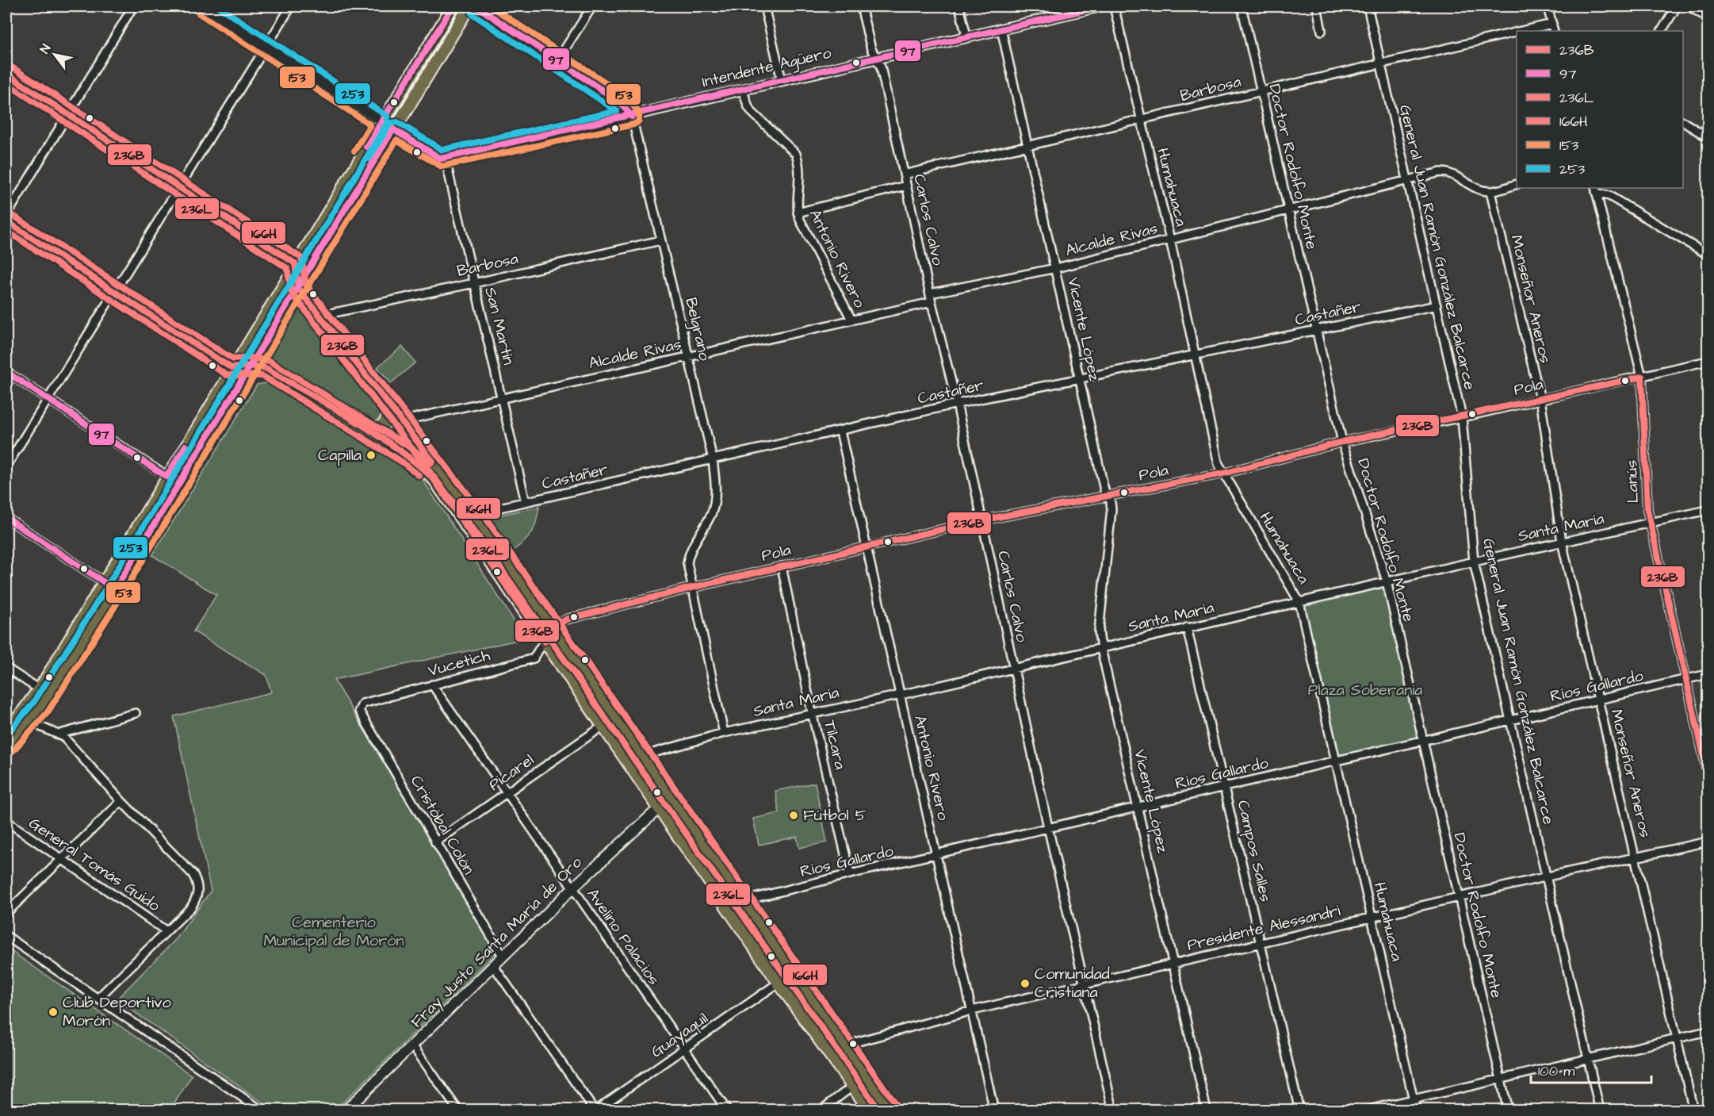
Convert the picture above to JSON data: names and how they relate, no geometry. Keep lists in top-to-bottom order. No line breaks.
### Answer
{"streets":{"street":["Intendente Agüero","Barbosa","Doctor Rodolfo Monte","Humahuaca","Carlos Calvo","Alcalde Rivas","General Juan Ramón González Balcarce","Antonio Rivero","Monseñor Aneros","Castañer","San Martín","Belgrano","Vicente López","Pola","Lanús","Santa María","Vucetich","Ríos Gallardo","Tilcara","Picarel","Cristóbal Colón","Campos Salles","General Tomás Guido","Presidente Alessandri","Avelino Palacios","Fray Justo Santa María de Oro","Guayaquil"]},"crossings":[["Intendente Agüero","Carlos Calvo"],["Intendente Agüero","Antonio Rivero"],["Intendente Agüero","San Martín"],["Intendente Agüero","Belgrano"],["Intendente Agüero","Vicente López"],["Barbosa","Doctor Rodolfo Monte"],["Barbosa","Humahuaca"],["Barbosa","Carlos Calvo"],["Barbosa","General Juan Ramón González Balcarce"],["Barbosa","San Martín"],["Barbosa","Belgrano"],["Barbosa","Vicente López"],["Doctor Rodolfo Monte","Alcalde Rivas"],["Doctor Rodolfo Monte","Castañer"],["Doctor Rodolfo Monte","Pola"],["Doctor Rodolfo Monte","Santa María"],["Doctor Rodolfo Monte","Ríos Gallardo"],["Doctor Rodolfo Monte","Presidente Alessandri"],["Humahuaca","Alcalde Rivas"],["Humahuaca","Castañer"],["Humahuaca","Pola"],["Humahuaca","Santa María"],["Humahuaca","Ríos Gallardo"],["Humahuaca","Presidente Alessandri"],["Carlos Calvo","Alcalde Rivas"],["Carlos Calvo","Castañer"],["Carlos Calvo","Pola"],["Carlos Calvo","Santa María"],["Carlos Calvo","Ríos Gallardo"],["Carlos Calvo","Presidente Alessandri"],["Alcalde Rivas","General Juan Ramón González Balcarce"],["Alcalde Rivas","Antonio Rivero"],["Alcalde Rivas","Monseñor Aneros"],["Alcalde Rivas","San Martín"],["Alcalde Rivas","Belgrano"],["Alcalde Rivas","Vicente López"],["General Juan Ramón González Balcarce","Castañer"],["General Juan Ramón González Balcarce","Pola"],["General Juan Ramón González Balcarce","Santa María"],["General Juan Ramón González Balcarce","Ríos Gallardo"],["General Juan Ramón González Balcarce","Presidente Alessandri"],["Antonio Rivero","Castañer"],["Antonio Rivero","Pola"],["Antonio Rivero","Santa María"],["Antonio Rivero","Ríos Gallardo"],["Antonio Rivero","Presidente Alessandri"],["Monseñor Aneros","Pola"],["Monseñor Aneros","Santa María"],["Monseñor Aneros","Ríos Gallardo"],["Monseñor Aneros","Presidente Alessandri"],["Castañer","San Martín"],["Castañer","Belgrano"],["Castañer","Vicente López"],["Belgrano","Pola"],["Belgrano","Santa María"],["Vicente López","Pola"],["Vicente López","Santa María"],["Vicente López","Ríos Gallardo"],["Vicente López","Presidente Alessandri"],["Pola","Lanús"],["Pola","Vucetich"],["Pola","Tilcara"],["Lanús","Santa María"],["Lanús","Ríos Gallardo"],["Santa María","Tilcara"],["Santa María","Campos Salles"],["Vucetich","Cristóbal Colón"],["Vucetich","Avelino Palacios"],["Ríos Gallardo","Tilcara"],["Ríos Gallardo","Campos Salles"],["Picarel","Cristóbal Colón"],["Picarel","Avelino Palacios"],["Cristóbal Colón","Fray Justo Santa María de Oro"],["Campos Salles","Presidente Alessandri"],["Avelino Palacios","Fray Justo Santa María de Oro"],["Avelino Palacios","Guayaquil"]],"parks":["Plaza Soberanía","Cementerio Municipal de Morón"],"places":["Capilla","Fútbol 5","Comunidad Cristiana","Club Deportivo Morón"],"lines":["transit line 97","transit line 153","transit line 253","transit line 166H","transit line 236B","transit line 236L"],"legend":["236B","97","236L","166H","153","253"],"scale_bar":"100 m","north":"top left"}
